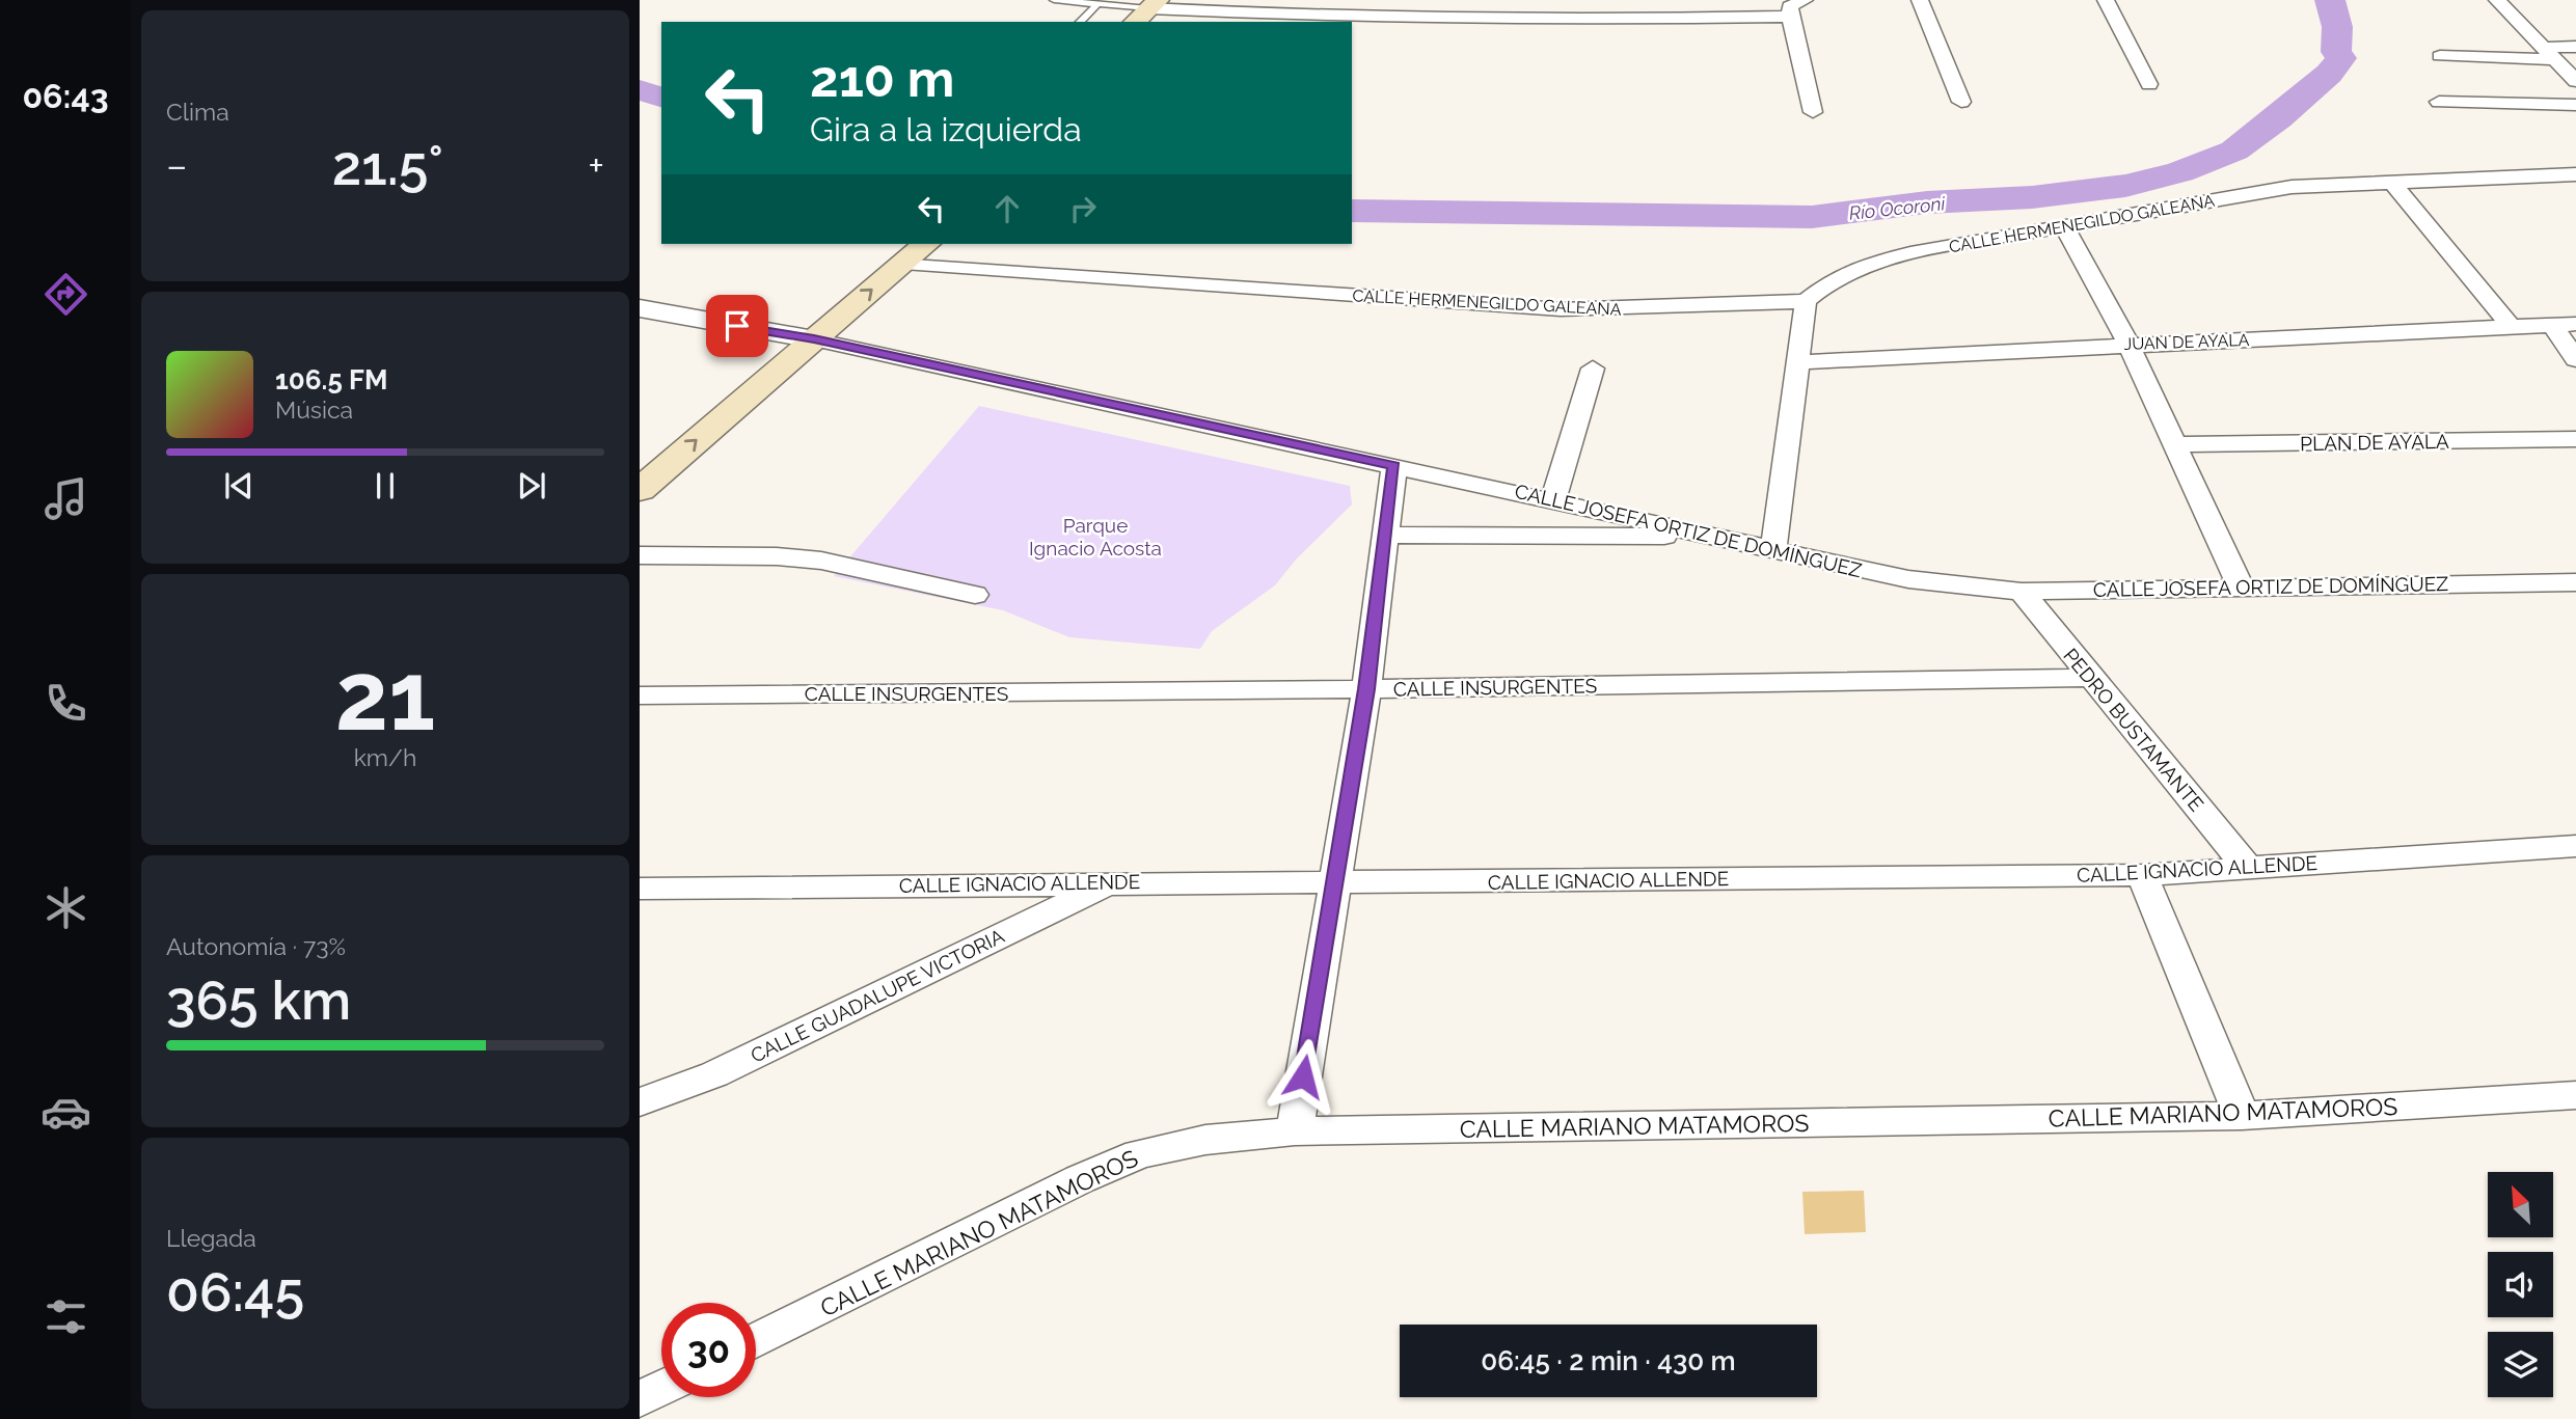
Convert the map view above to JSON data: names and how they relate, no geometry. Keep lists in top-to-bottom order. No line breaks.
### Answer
{"streets":{"street":["CALLE HERMENEGILDO GALEANA","JUAN DE AYALA","PLAN DE AYALA","CALLE JOSEFA ORTIZ DE DOMÍNGUEZ","CALLE INSURGENTES","PEDRO BUSTAMANTE","CALLE IGNACIO ALLENDE","CALLE GUADALUPE VICTORIA","CALLE MARIANO MATAMOROS"]},"crossings":[["CALLE JOSEFA ORTIZ DE DOMÍNGUEZ","PEDRO BUSTAMANTE"],["CALLE INSURGENTES","PEDRO BUSTAMANTE"],["PEDRO BUSTAMANTE","CALLE IGNACIO ALLENDE"],["CALLE IGNACIO ALLENDE","CALLE GUADALUPE VICTORIA"]],"water":["Río Ocoroni"],"parks":["Parque Ignacio Acosta"],"north":"top left","page":{"tabs":"06:43","tile":["Clima",["21","km/h"],["Autonomía · 73%","365 km"],["Llegada","06:45"]],"turn":["210 m","Gira a la izquierda"],"heat":["−","21.5°","+"],"song":["106.5 FM","Música"],"limit":"30","trip":"06:45 · 2 min · 430 m"}}
